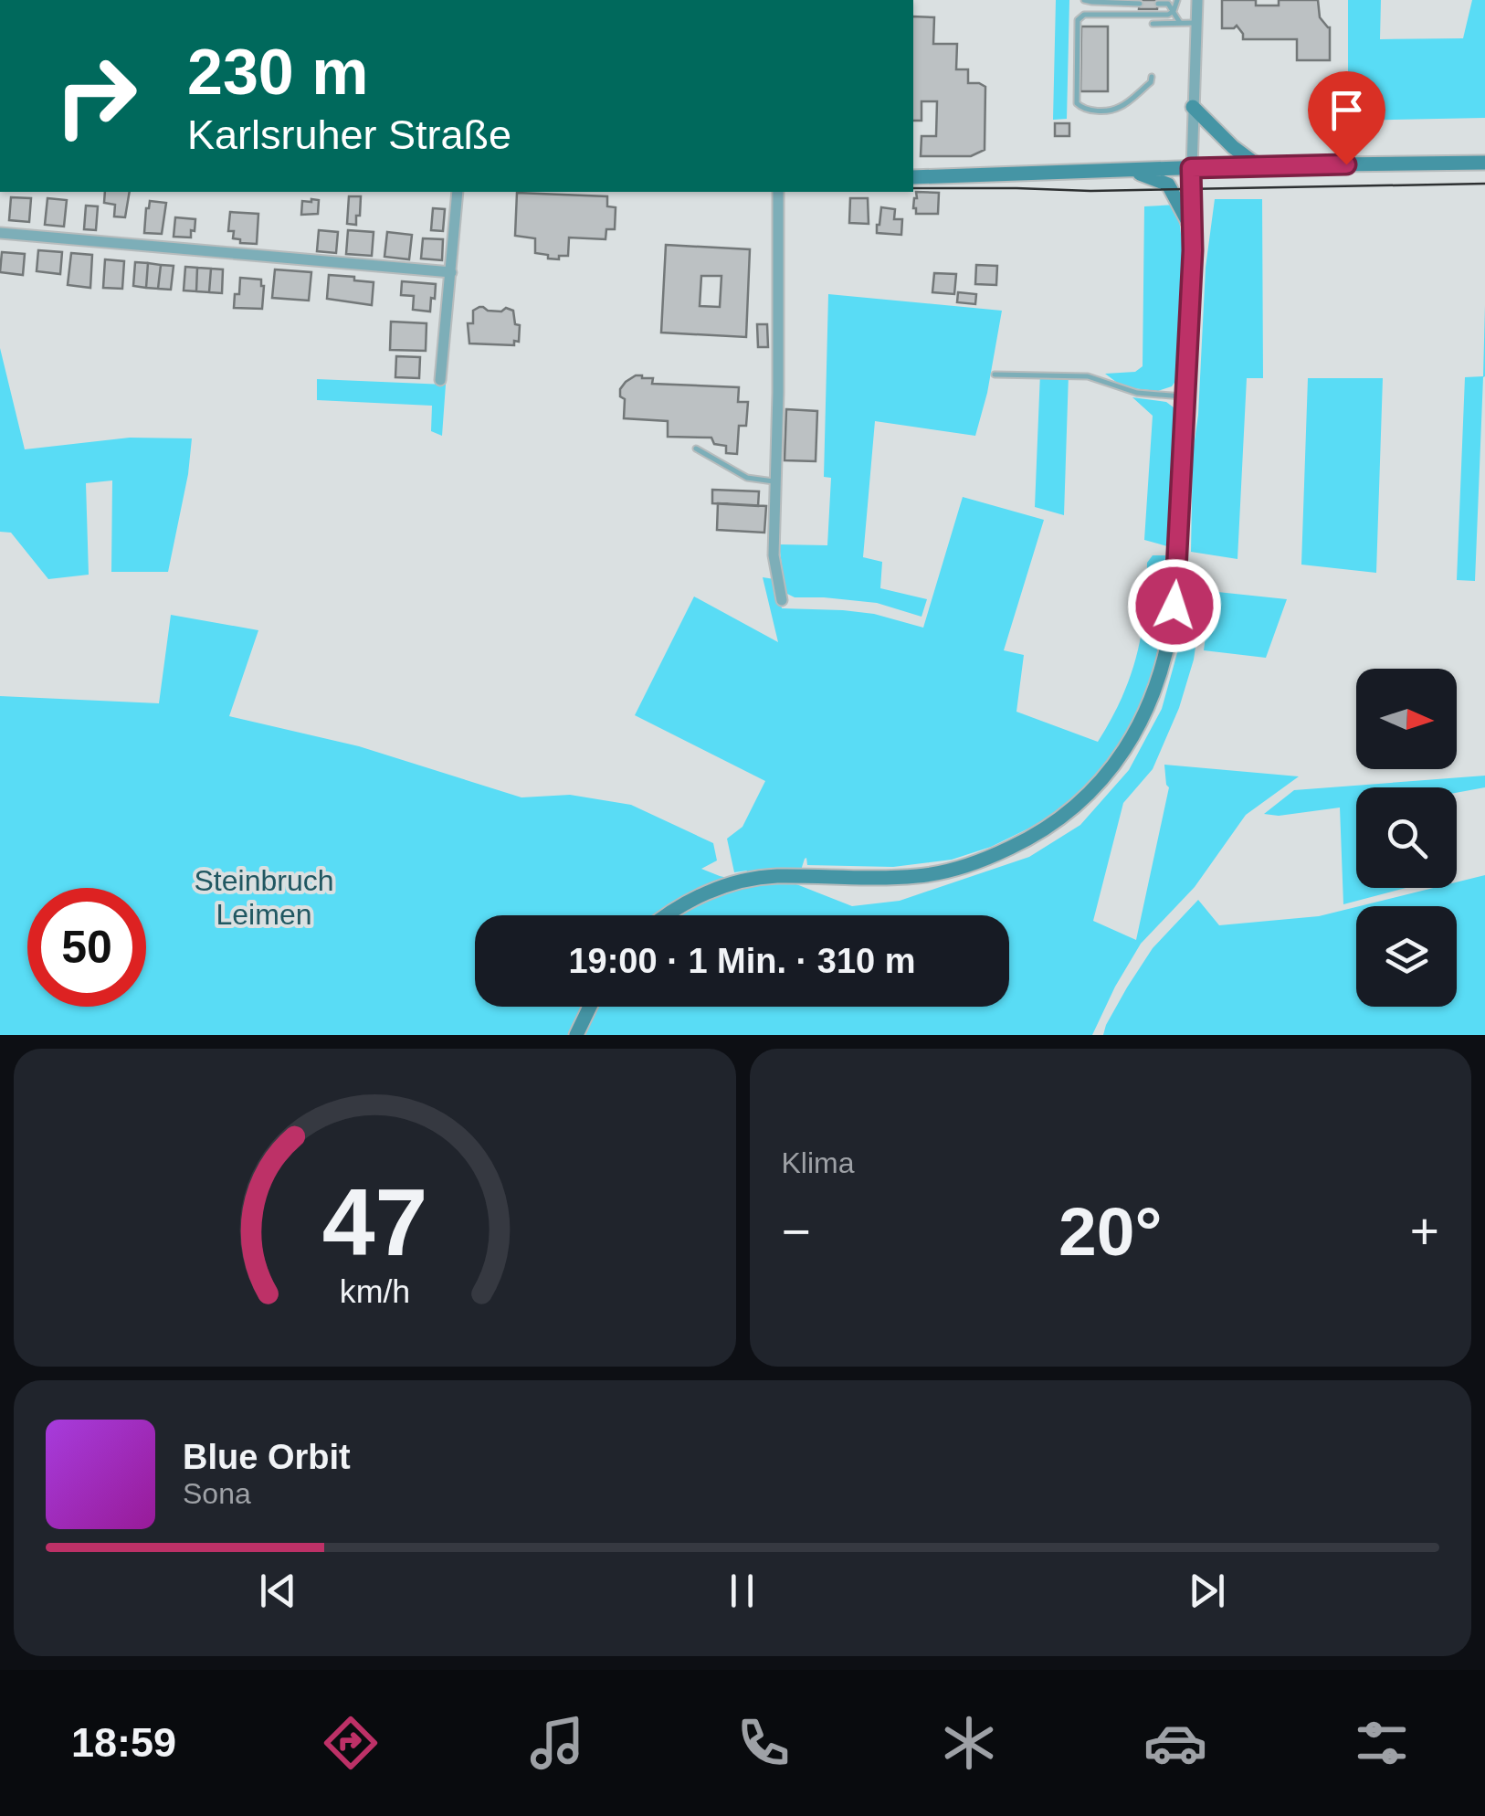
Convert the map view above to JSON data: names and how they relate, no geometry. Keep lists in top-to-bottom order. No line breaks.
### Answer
{"parks":["Steinbruch Leimen"],"north":"right","page":{"turn":["230 m","Karlsruher Straße"],"limit":"50","trip":"19:00 · 1 Min. · 310 m","tile":"Klima","heat":["−","20°","+"],"song":["Blue Orbit","Sona"],"tabs":"18:59","gauge":["47","km/h"]}}
